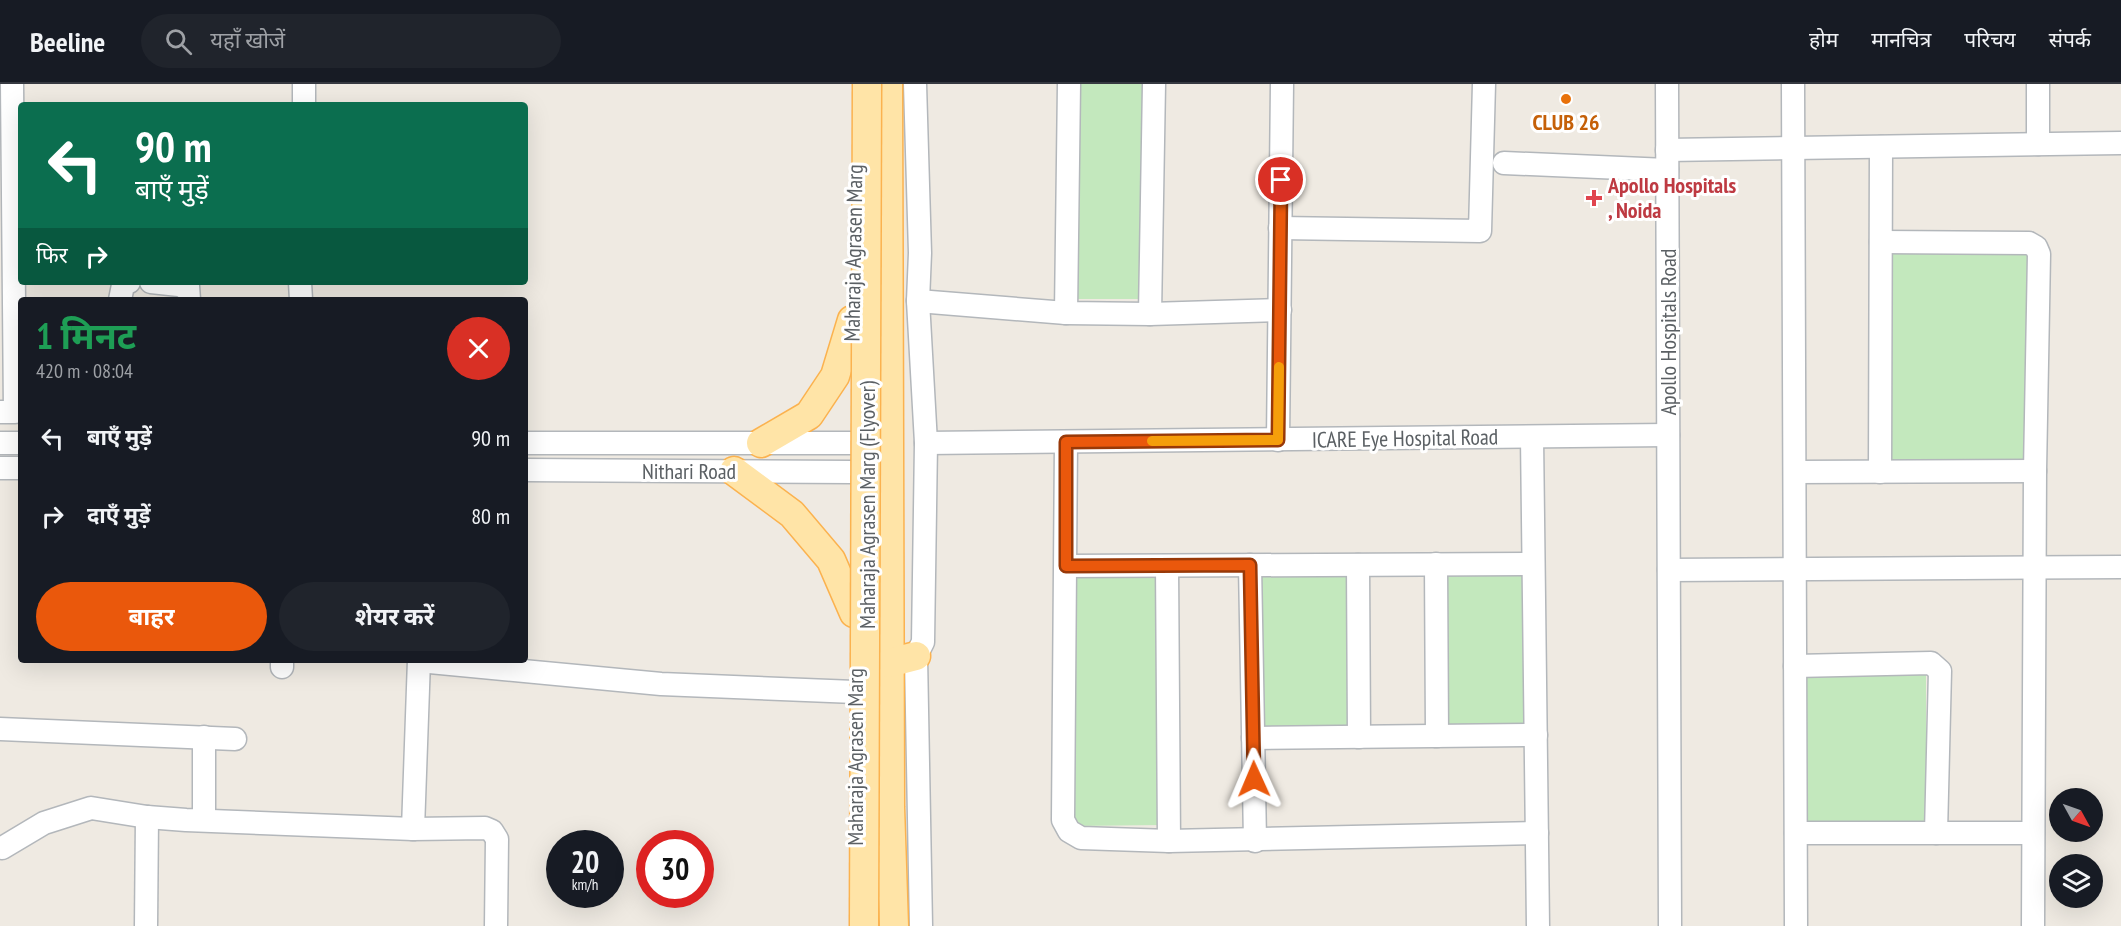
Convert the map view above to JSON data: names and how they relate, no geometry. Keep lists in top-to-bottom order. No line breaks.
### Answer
{"streets":{"main road":["Maharaja Agrasen Marg","Maharaja Agrasen Marg (Flyover)"],"street":["Apollo Hospitals Road","ICARE Eye Hospital Road","Nithari Road"]},"crossings":[["Maharaja Agrasen Marg","Nithari Road"],["Maharaja Agrasen Marg","Maharaja Agrasen Marg (Flyover)"],["Apollo Hospitals Road","ICARE Eye Hospital Road"]],"places":{"other":["CLUB 26"],"health":["Apollo Hospitals , Noida"]},"north":"bottom right","page":{"header":"Beeline","search":"यहाँ खोजें","nav":["होम","मानचित्र","परिचय","संपर्क"],"turn":["90 m","बाएँ मुड़ें"],"then":"फिर","heading":["1 मिनट","420 m · 08:04"],"list":[{"name":"बाएँ मुड़ें","value":"90 m"},{"name":"दाएँ मुड़ें","value":"80 m"}],"buttons":["बाहर","शेयर करें"],"speed":"20 km/h","limit":"30"}}
